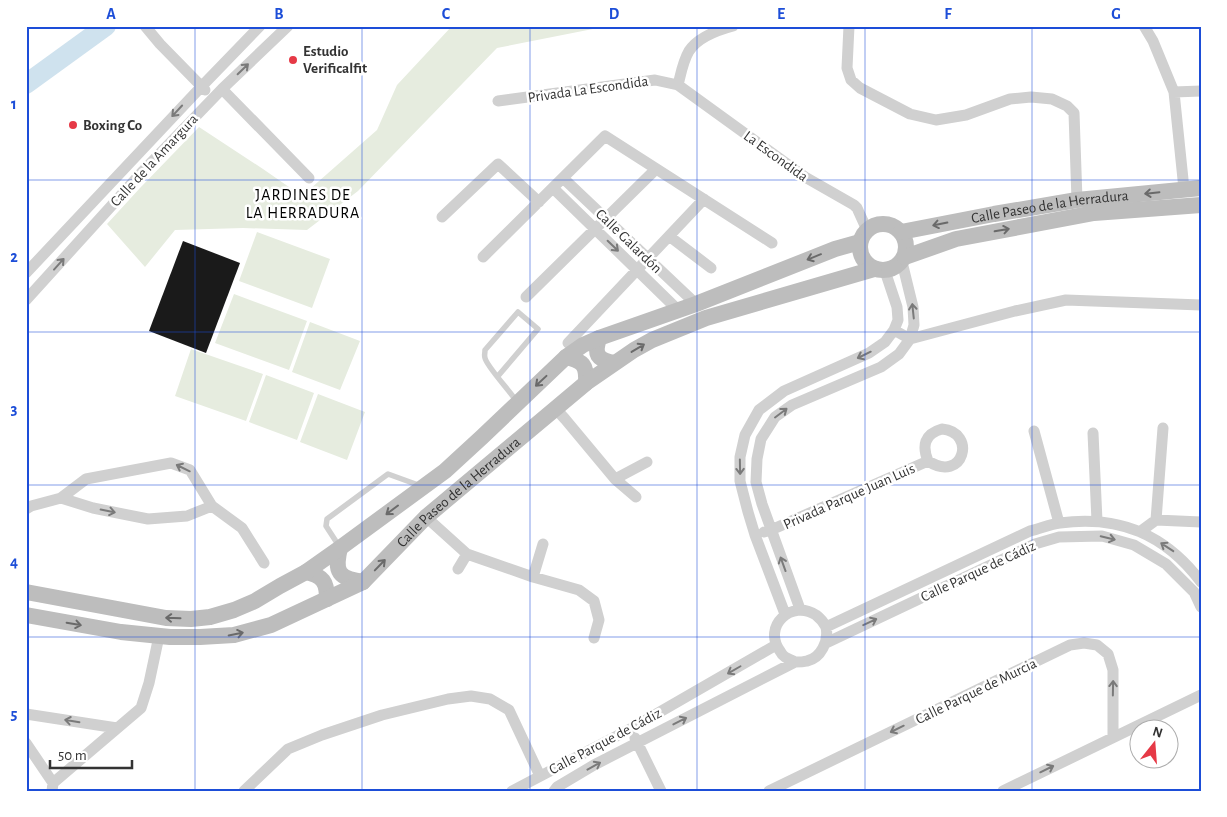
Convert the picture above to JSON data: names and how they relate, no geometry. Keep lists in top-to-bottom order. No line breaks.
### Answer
{"streets":{"main road":["Calle Paseo de la Herradura"],"street":["Privada La Escondida","La Escondida","Calle de la Amargura","Calle Galardón","Privada Parque Juan Luis","Calle Parque de Cádiz","Calle Parque de Murcia"]},"crossings":[["Privada La Escondida","La Escondida"],["La Escondida","Calle Paseo de la Herradura"],["Calle Paseo de la Herradura","Calle Galardón"]],"districts":["JARDINES DE LA HERRADURA"],"places":["Estudio Verificalfit","Boxing Co"],"scale_bar":"50 m","north":"top","grid":{"columns":["A","B","C","D","E","F","G"],"rows":["1","2","3","4","5"]}}
